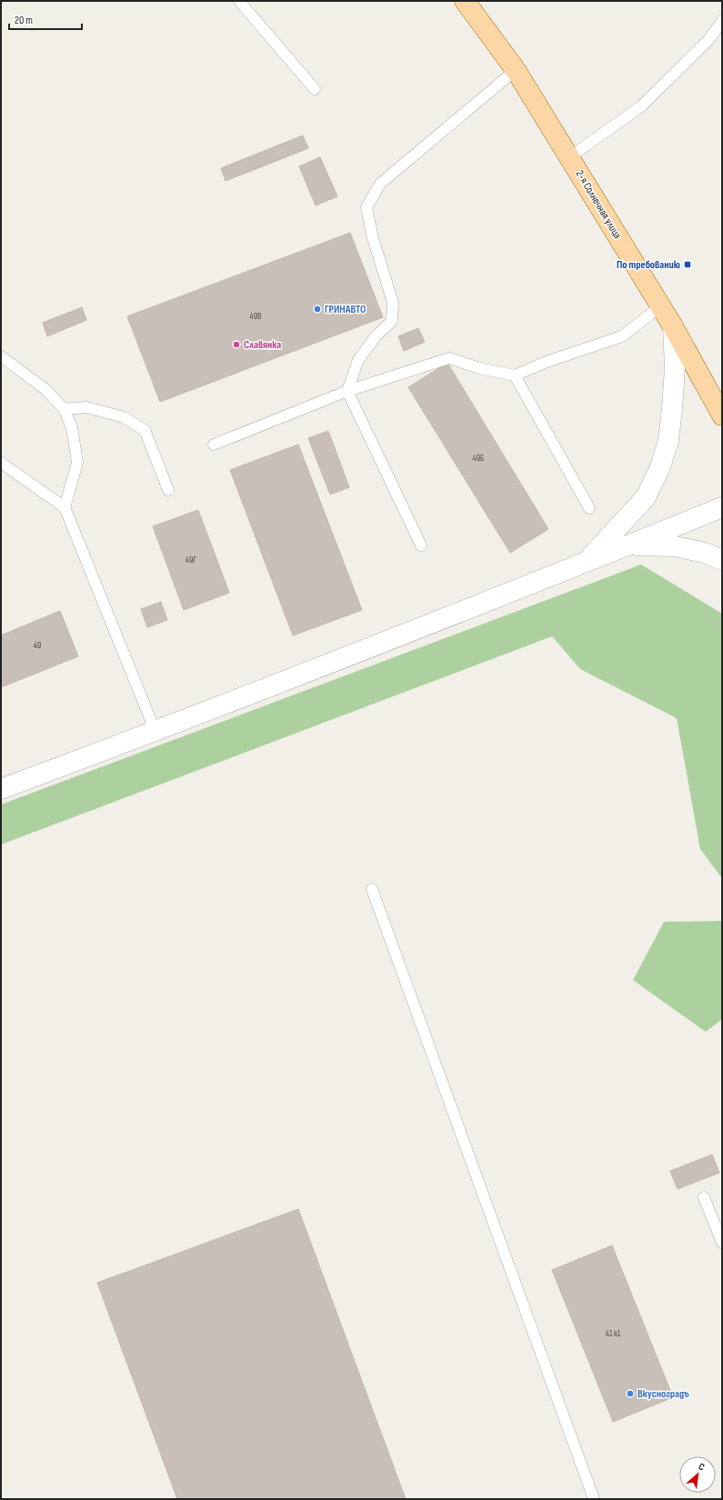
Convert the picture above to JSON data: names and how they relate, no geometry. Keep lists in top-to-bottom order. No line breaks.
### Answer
{"streets":{"main road":["2-я Солнечная улица"]},"places":{"transit":["По требованию"],"other":["ГРИНАВТО","Славянка","Вкусноградъ"]},"house_numbers":["49В","49Б","49Г","49","41 к1"],"scale_bar":"20 m","north":"top right"}
